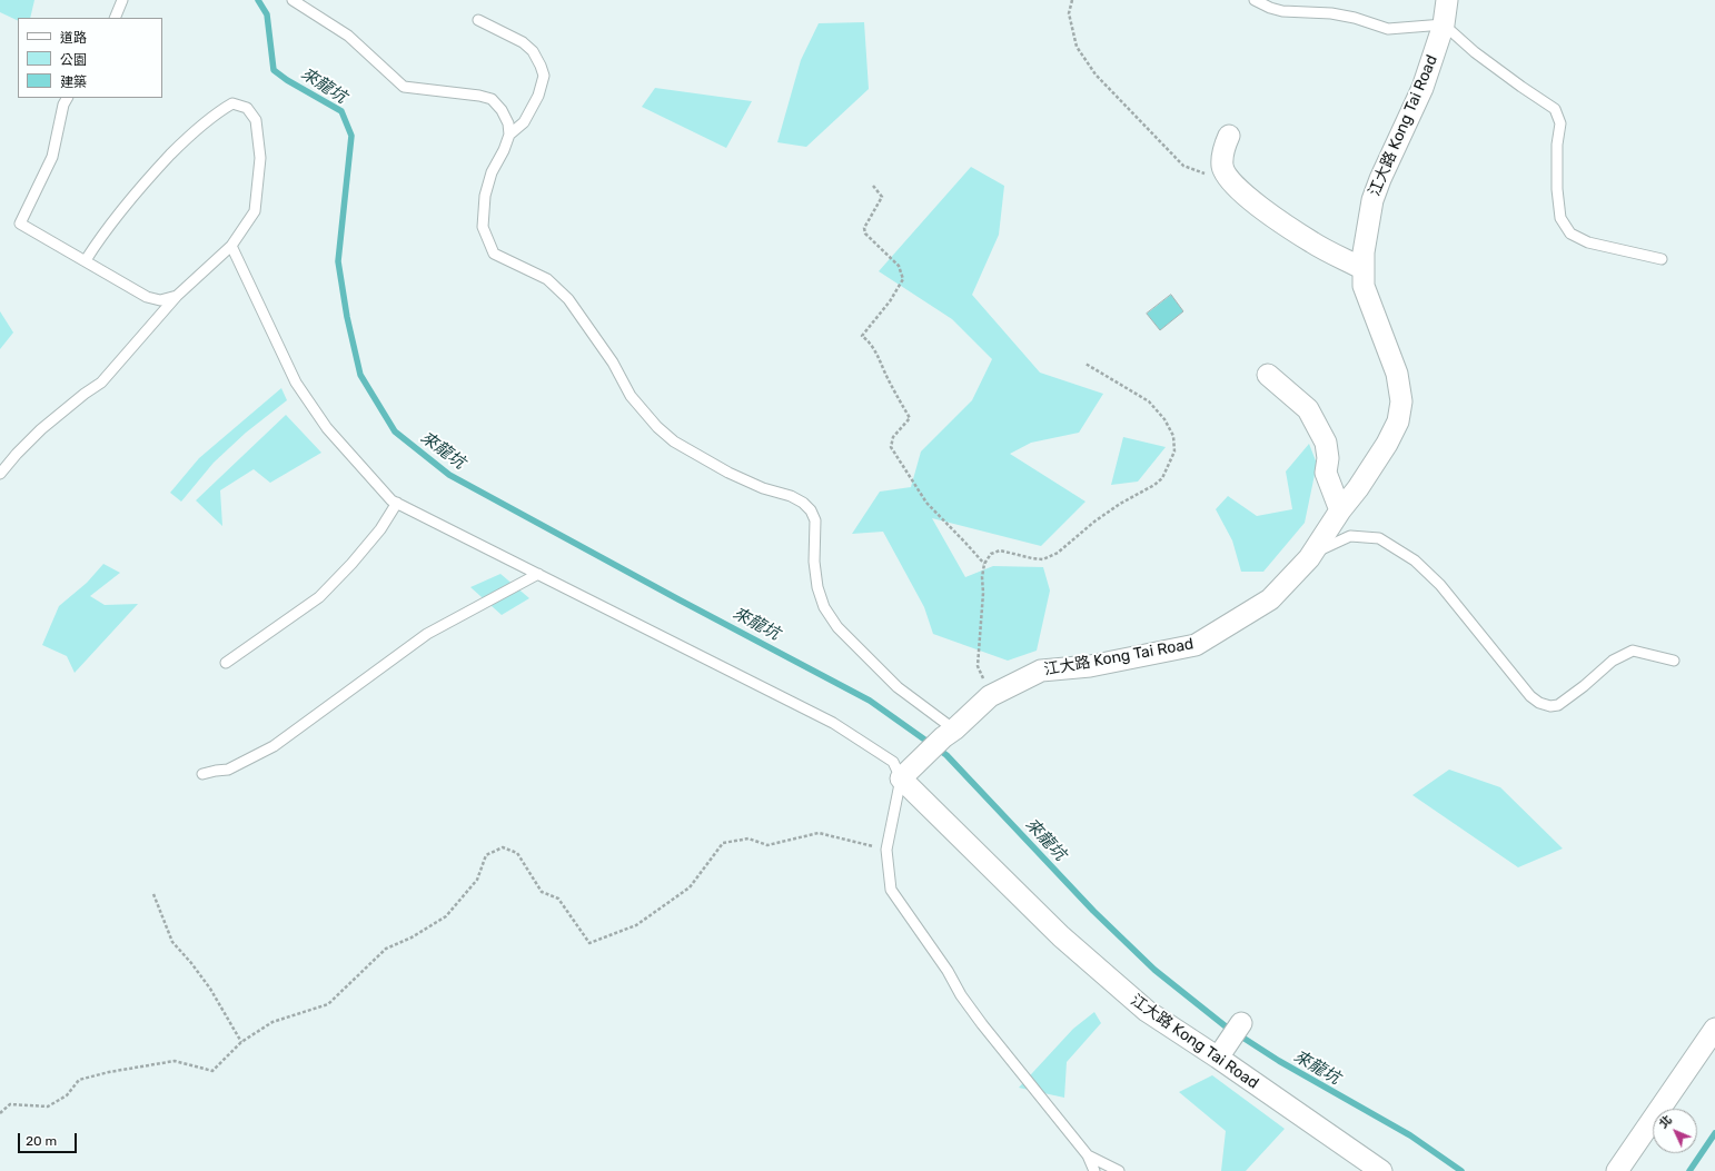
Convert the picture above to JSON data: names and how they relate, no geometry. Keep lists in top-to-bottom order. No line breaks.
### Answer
{"streets":{"street":["江大路 Kong Tai Road"]},"water":["來龍坑"],"legend":["道路","公園","建築"],"scale_bar":"20 m","north":"top left"}
